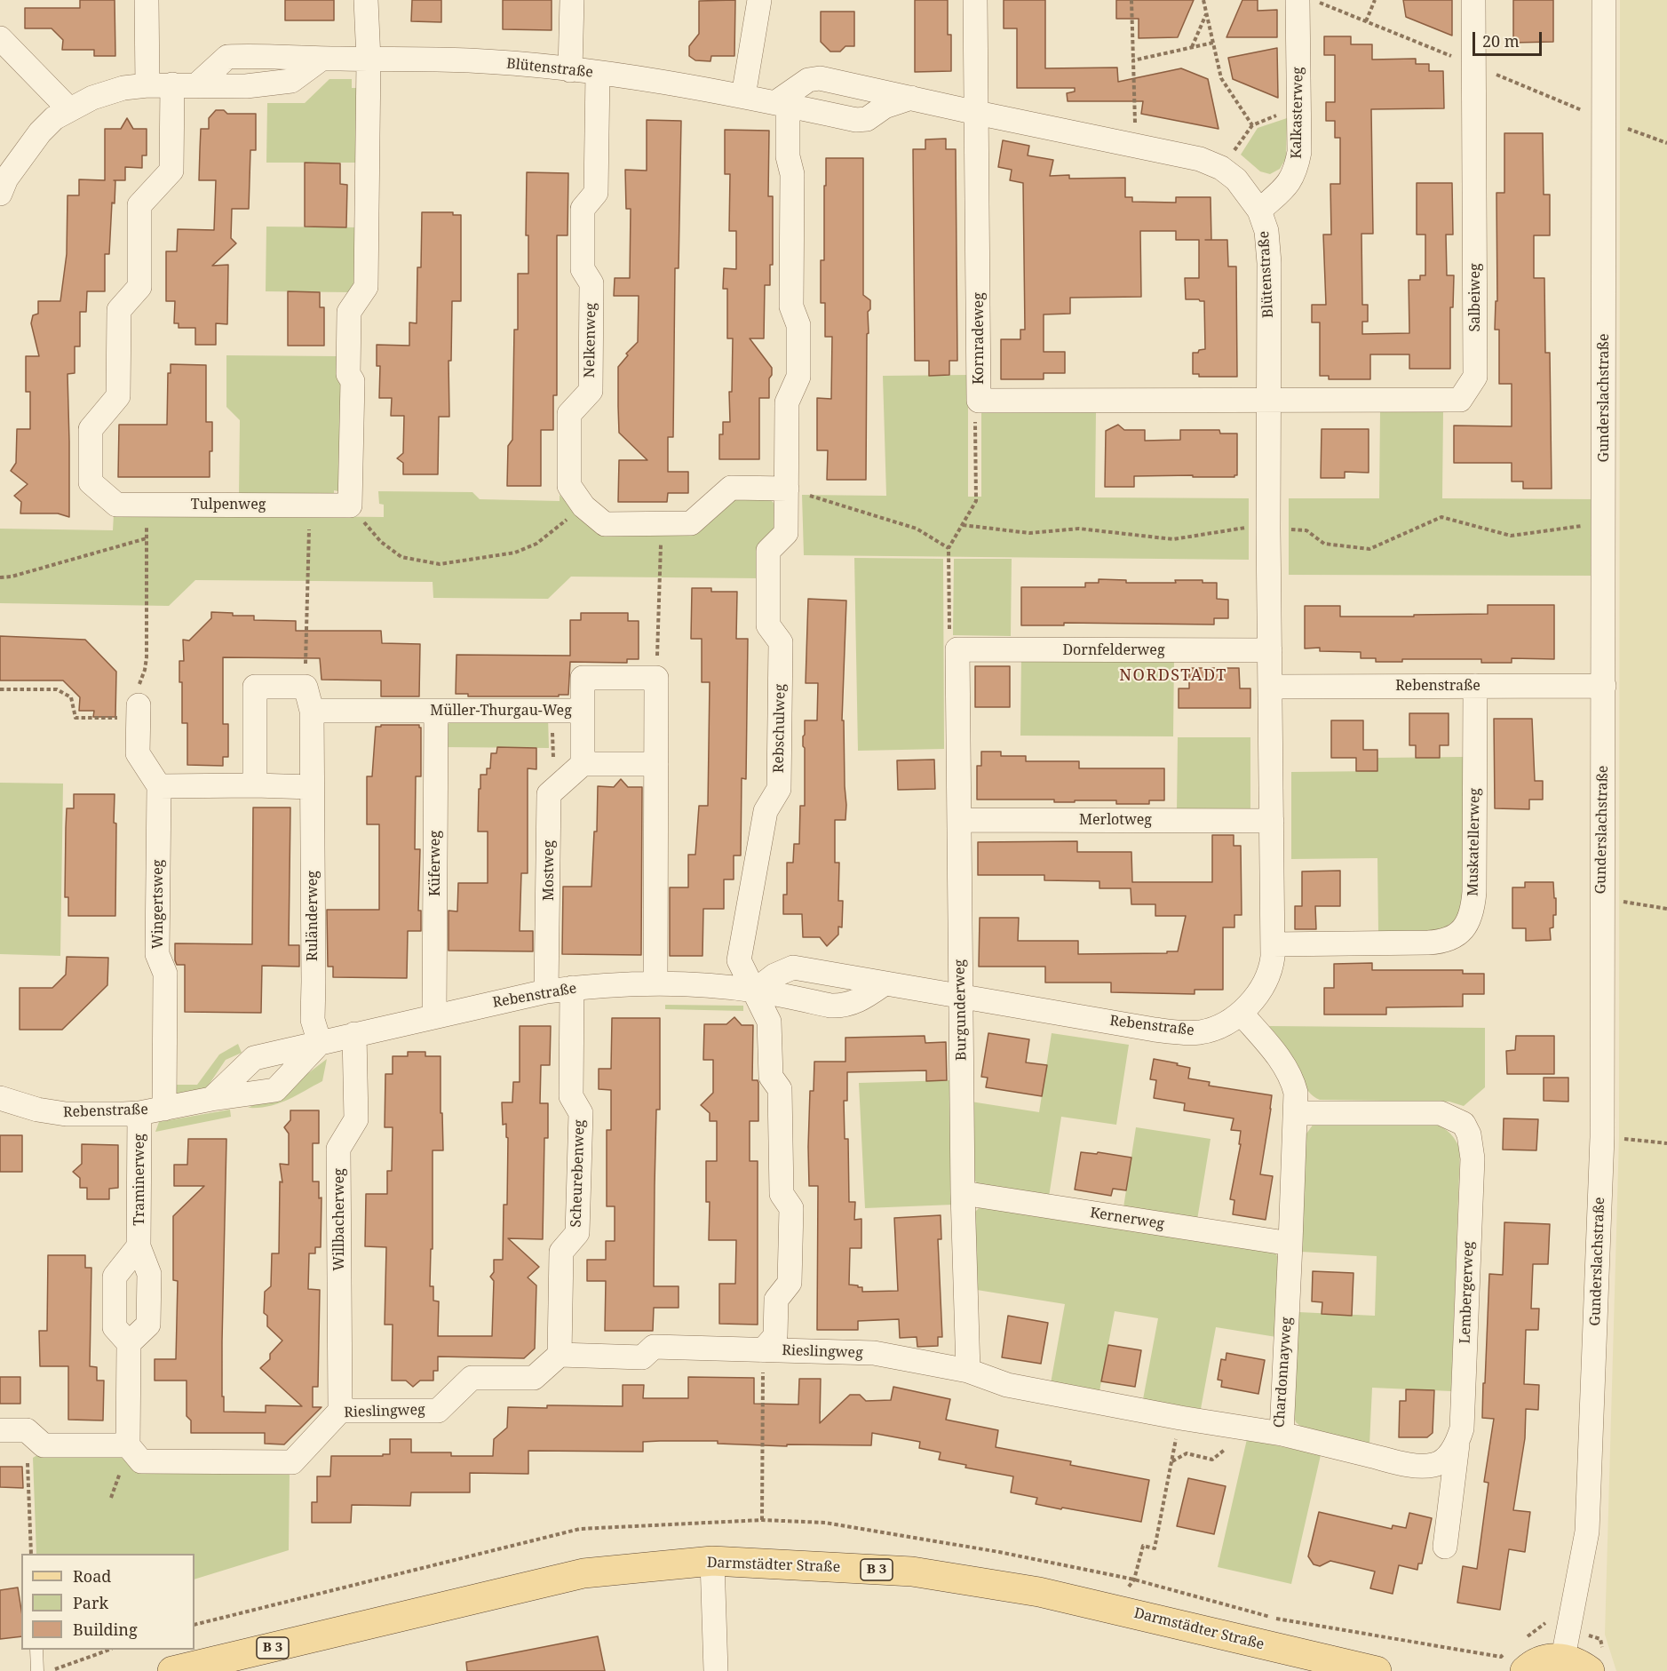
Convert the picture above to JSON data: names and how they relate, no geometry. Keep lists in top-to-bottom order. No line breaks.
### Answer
{"streets":{"main road":["Darmstädter Straße","B 3"],"street":["Blütenstraße","Kalkasterweg","Salbeiweg","Kornradeweg","Nelkenweg","Gunderslachstraße","Tulpenweg","Dornfelderweg","Rebenstraße","Müller-Thurgau-Weg","Rebschulweg","Merlotweg","Muskatellerweg","Küferweg","Mostweg","Wingertsweg","Ruländerweg","Burgunderweg","Scheurebenweg","Traminerweg","Kernerweg","Willbacherweg","Lembergerweg","Rieslingweg","Chardonnayweg"]},"crossings":[["Blütenstraße","Kalkasterweg"],["Blütenstraße","Salbeiweg"],["Blütenstraße","Kornradeweg"],["Blütenstraße","Nelkenweg"],["Blütenstraße","Tulpenweg"],["Blütenstraße","Dornfelderweg"],["Blütenstraße","Rebenstraße"],["Salbeiweg","Kornradeweg"],["Nelkenweg","Rebschulweg"],["Gunderslachstraße","Rebenstraße"],["Dornfelderweg","Rebenstraße"],["Dornfelderweg","Burgunderweg"],["Rebenstraße","Rebschulweg"],["Rebenstraße","Merlotweg"],["Rebenstraße","Muskatellerweg"],["Rebenstraße","Küferweg"],["Rebenstraße","Mostweg"],["Rebenstraße","Wingertsweg"],["Rebenstraße","Ruländerweg"],["Rebenstraße","Burgunderweg"],["Rebenstraße","Scheurebenweg"],["Rebenstraße","Traminerweg"],["Rebenstraße","Willbacherweg"],["Rebenstraße","Chardonnayweg"],["Müller-Thurgau-Weg","Küferweg"],["Müller-Thurgau-Weg","Ruländerweg"],["Rebschulweg","Rieslingweg"],["Merlotweg","Burgunderweg"],["Burgunderweg","Kernerweg"],["Burgunderweg","Rieslingweg"],["Burgunderweg","Chardonnayweg"],["Scheurebenweg","Rieslingweg"],["Kernerweg","Chardonnayweg"],["Willbacherweg","Rieslingweg"],["Lembergerweg","Chardonnayweg"],["Rieslingweg","Chardonnayweg"]],"districts":["NORDSTADT"],"legend":["Road","Park","Building"],"scale_bar":"20 m"}
